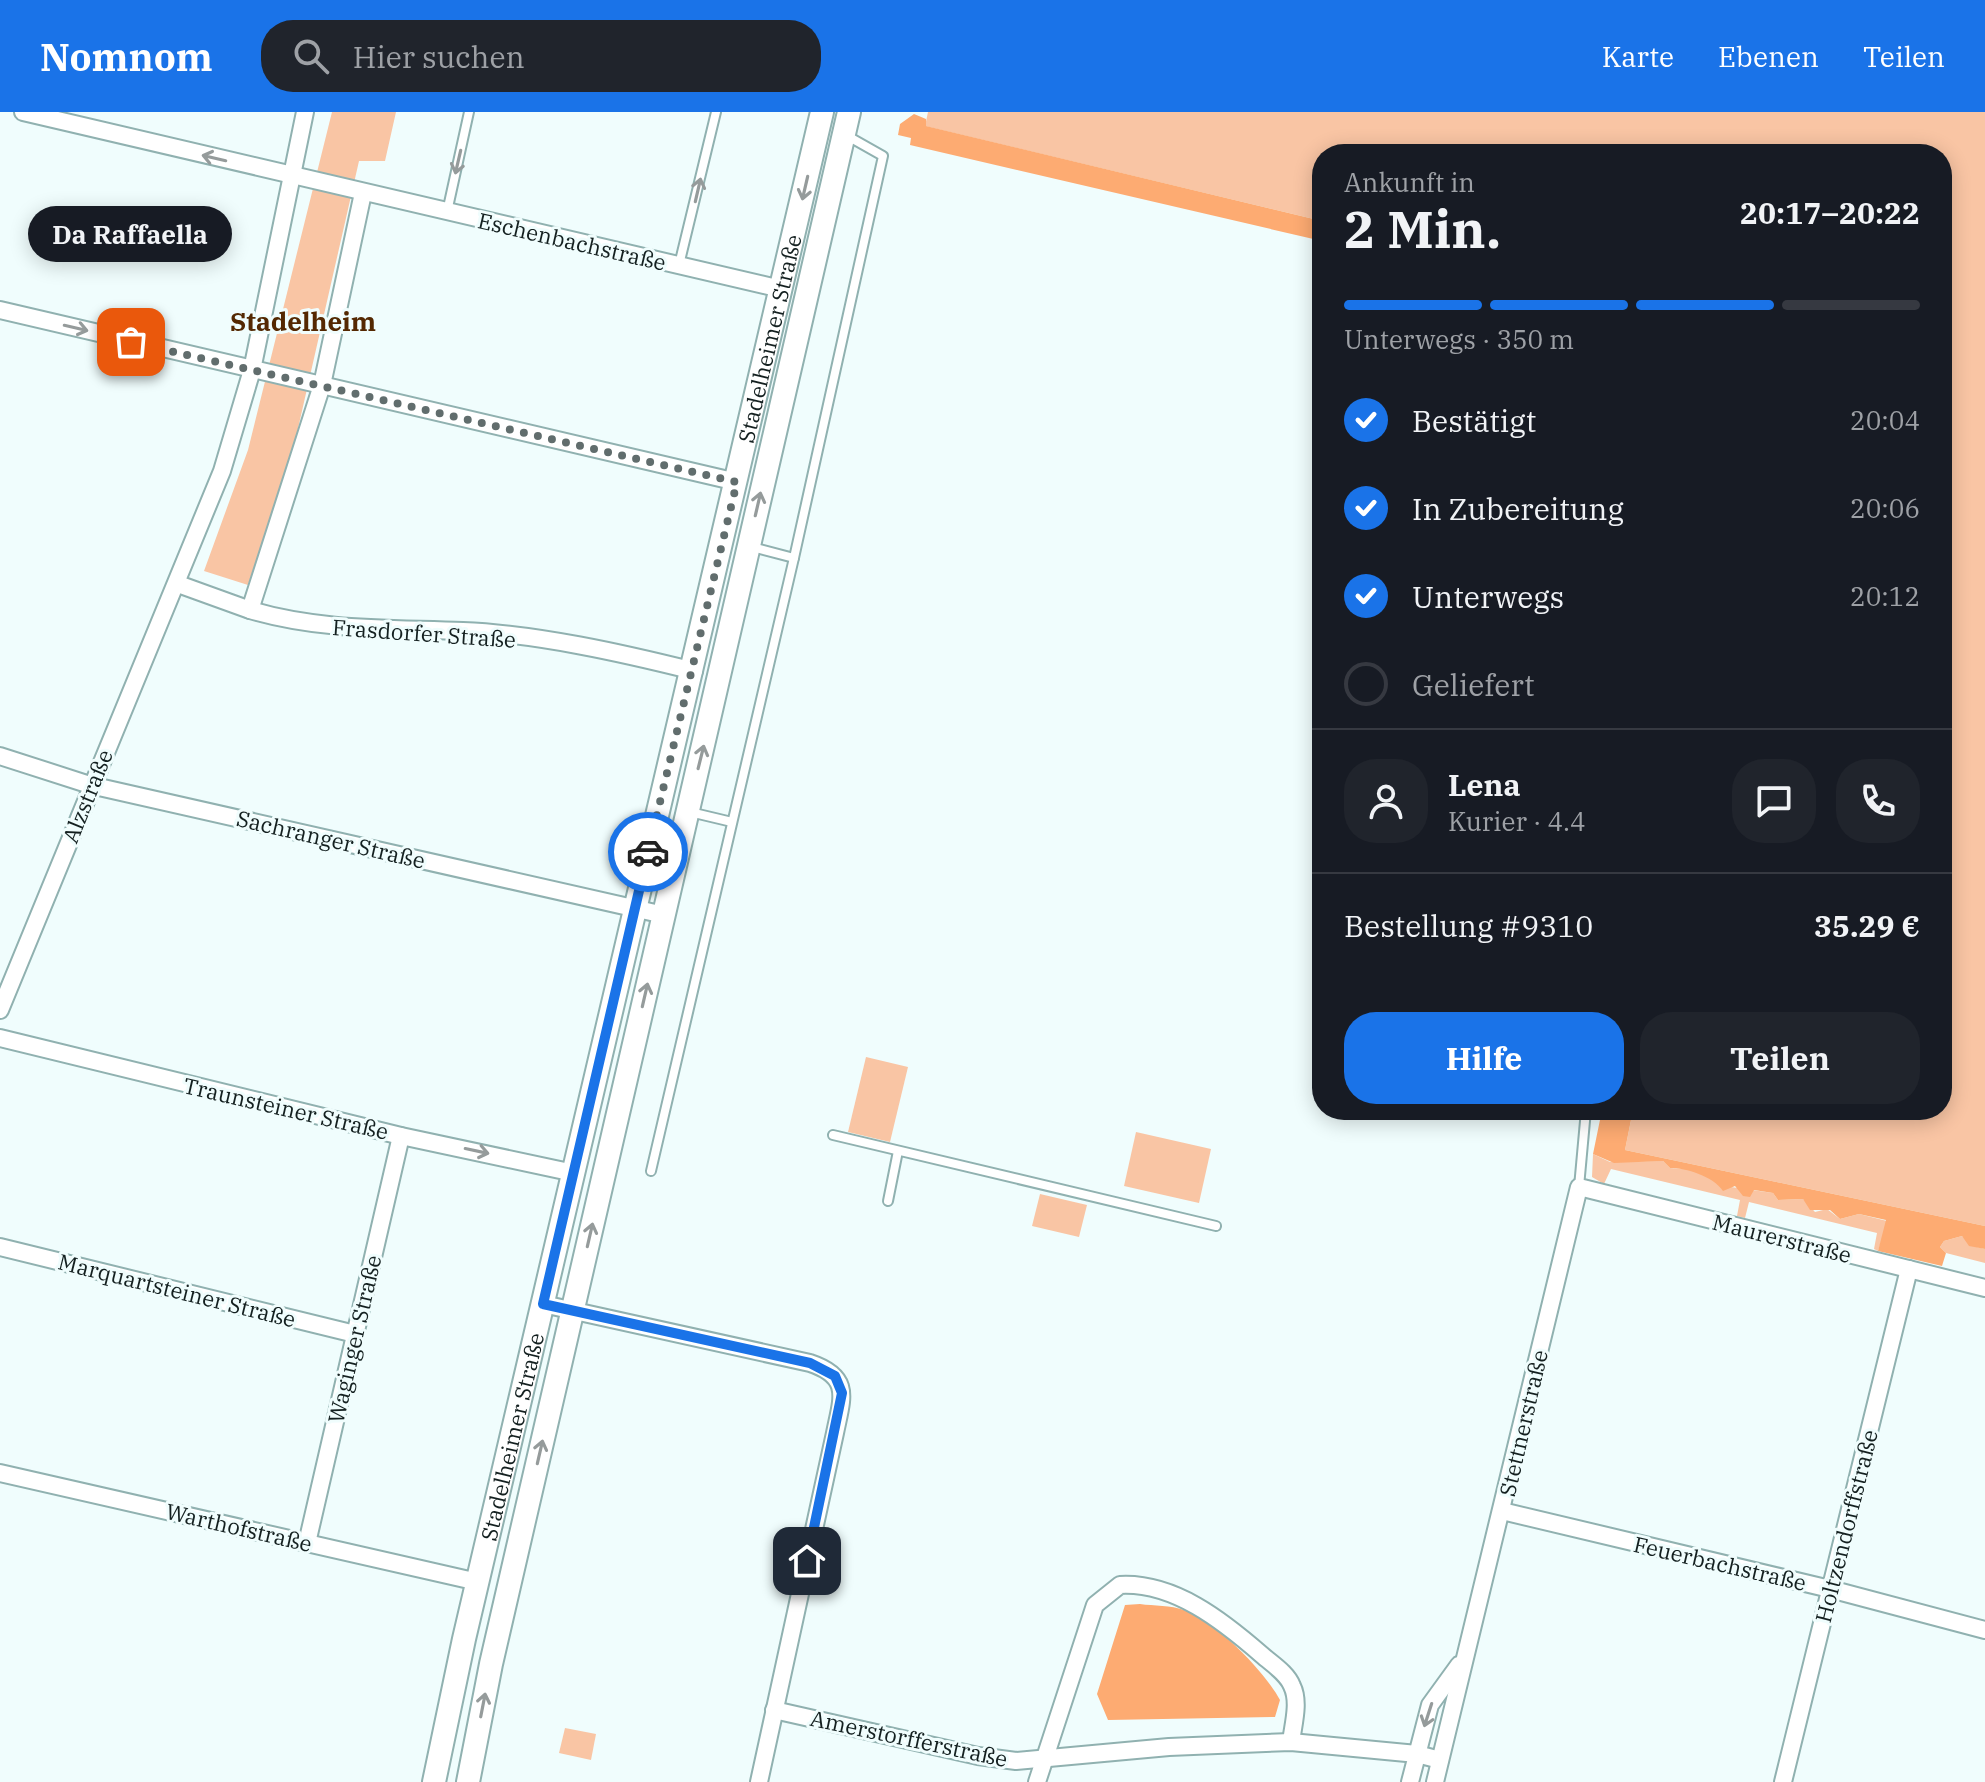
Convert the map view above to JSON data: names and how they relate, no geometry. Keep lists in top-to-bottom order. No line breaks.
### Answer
{"streets":{"main road":["Stadelheimer Straße"],"street":["Eschenbachstraße","Frasdorfer Straße","Alzstraße","Sachranger Straße","Traunsteiner Straße","Maurerstraße","Marquartsteiner Straße","Waginger Straße","Stettnerstraße","Holtzendorffstraße","Warthofstraße","Feuerbachstraße","Amerstorfferstraße"]},"crossings":[["Eschenbachstraße","Stadelheimer Straße"],["Eschenbachstraße","Alzstraße"],["Stadelheimer Straße","Frasdorfer Straße"],["Stadelheimer Straße","Sachranger Straße"],["Stadelheimer Straße","Traunsteiner Straße"],["Stadelheimer Straße","Warthofstraße"],["Frasdorfer Straße","Alzstraße"],["Alzstraße","Sachranger Straße"],["Traunsteiner Straße","Waginger Straße"],["Maurerstraße","Stettnerstraße"],["Maurerstraße","Holtzendorffstraße"],["Marquartsteiner Straße","Waginger Straße"],["Waginger Straße","Warthofstraße"],["Stettnerstraße","Feuerbachstraße"],["Stettnerstraße","Amerstorfferstraße"],["Holtzendorffstraße","Feuerbachstraße"]],"one_way":["Eschenbachstraße"],"districts":["Stadelheim"],"places":["Da Raffaella"],"page":{"header":"Nomnom","search":"Hier suchen","nav":["Karte","Ebenen","Teilen"],"heading":["2 Min.","Ankunft in","20:17–20:22"],"panel":["Lena","Kurier · 4.4","Bestellung #9310","35.29 €"],"bubble":"Da Raffaella","bar":"Unterwegs · 350 m","list":[["Bestätigt","20:04"],["In Zubereitung","20:06"],["Unterwegs","20:12"],"Geliefert"],"buttons":["Hilfe","Teilen"]}}
